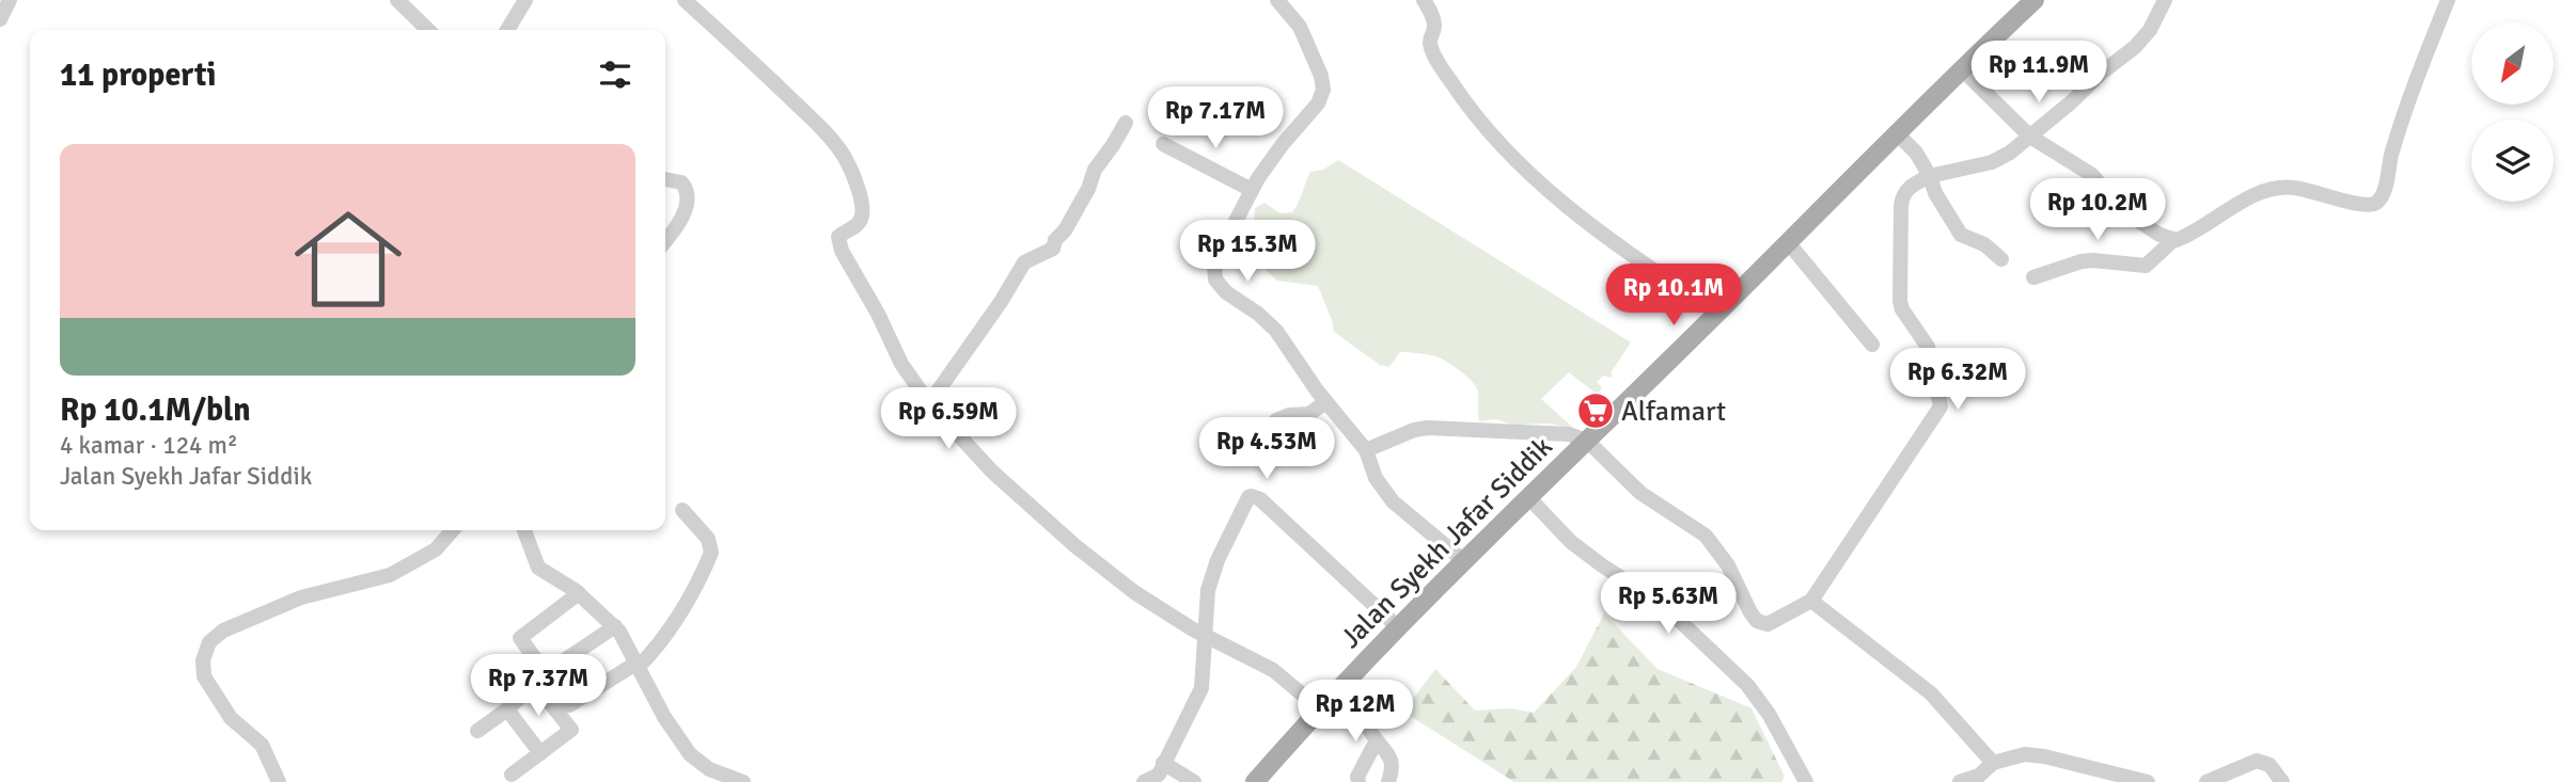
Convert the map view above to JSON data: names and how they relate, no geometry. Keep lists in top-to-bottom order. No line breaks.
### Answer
{"streets":{"main road":["Jalan Syekh Jafar Siddik"]},"places":{"supermarket":["Alfamart"]},"north":"bottom left","page":{"heading":"11 properti","price":["Rp 11.9M","Rp 7.17M","Rp 10.2M","Rp 15.3M","Rp 10.1M","Rp 6.32M","Rp 6.59M","Rp 4.53M","Rp 5.63M","Rp 7.37M","Rp 12M"],"list":[{"name":"Rp 10.1M/bln","note":"4 kamar · 124 m² · Jalan Syekh Jafar Siddik"}]}}
